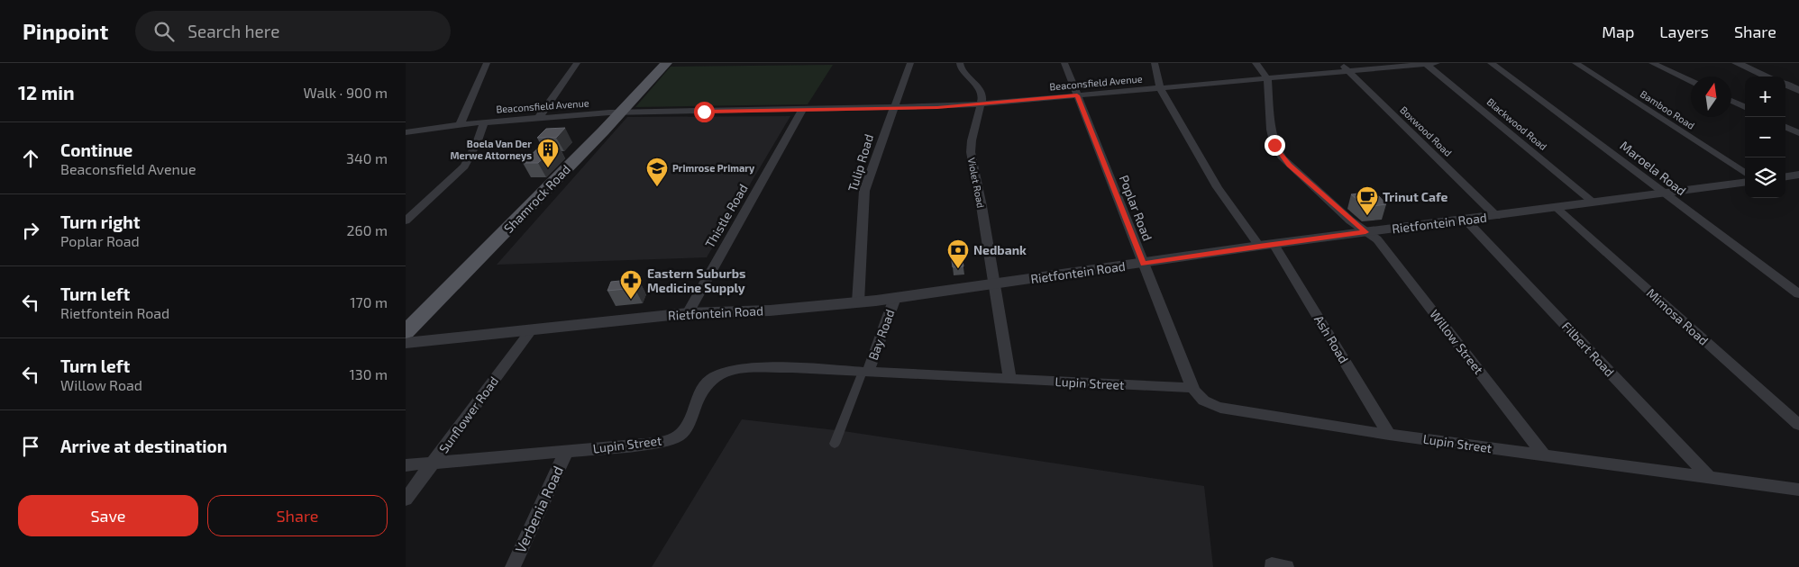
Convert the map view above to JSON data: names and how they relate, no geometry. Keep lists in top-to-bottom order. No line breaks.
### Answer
{"streets":{"main road":["Shamrock Road"],"street":["Beaconsfield Avenue","Bamboo Road","Blackwood Road","Boxwood Road","Tulip Road","Maroela Road","Violet Road","Poplar Road","Thistle Road","Rietfontein Road","Mimosa Road","Bay Road","Ash Road","Willow Street","Filbert Road","Lupin Street","Sunflower Road","Verbenia Road"]},"crossings":[["Beaconsfield Avenue","Blackwood Road"],["Beaconsfield Avenue","Boxwood Road"],["Beaconsfield Avenue","Tulip Road"],["Beaconsfield Avenue","Violet Road"],["Beaconsfield Avenue","Shamrock Road"],["Beaconsfield Avenue","Poplar Road"],["Beaconsfield Avenue","Thistle Road"],["Beaconsfield Avenue","Willow Street"],["Blackwood Road","Rietfontein Road"],["Boxwood Road","Rietfontein Road"],["Tulip Road","Rietfontein Road"],["Maroela Road","Rietfontein Road"],["Violet Road","Rietfontein Road"],["Violet Road","Lupin Street"],["Poplar Road","Rietfontein Road"],["Poplar Road","Lupin Street"],["Thistle Road","Rietfontein Road"],["Rietfontein Road","Mimosa Road"],["Rietfontein Road","Bay Road"],["Rietfontein Road","Ash Road"],["Rietfontein Road","Willow Street"],["Rietfontein Road","Filbert Road"],["Rietfontein Road","Sunflower Road"],["Bay Road","Lupin Street"],["Ash Road","Lupin Street"],["Willow Street","Lupin Street"],["Filbert Road","Lupin Street"],["Lupin Street","Sunflower Road"],["Lupin Street","Verbenia Road"]],"places":{"building":["Boela Van Der Merwe Attorneys"],"school or university":["Primrose Primary"],"cafe":["Trinut Cafe"],"bank":["Nedbank"],"pharmacy":["Eastern Suburbs Medicine Supply"]},"north":"top","page":{"header":"Pinpoint","search":"Search here","nav":["Map","Layers","Share"],"heading":["12 min","Walk · 900 m"],"map_buttons":["+","−"],"list":[["Continue","Beaconsfield Avenue","340 m"],["Turn right","Poplar Road","260 m"],["Turn left","Rietfontein Road","170 m"],["Turn left","Willow Road","130 m"],"Arrive at destination"],"buttons":["Save","Share"]}}
